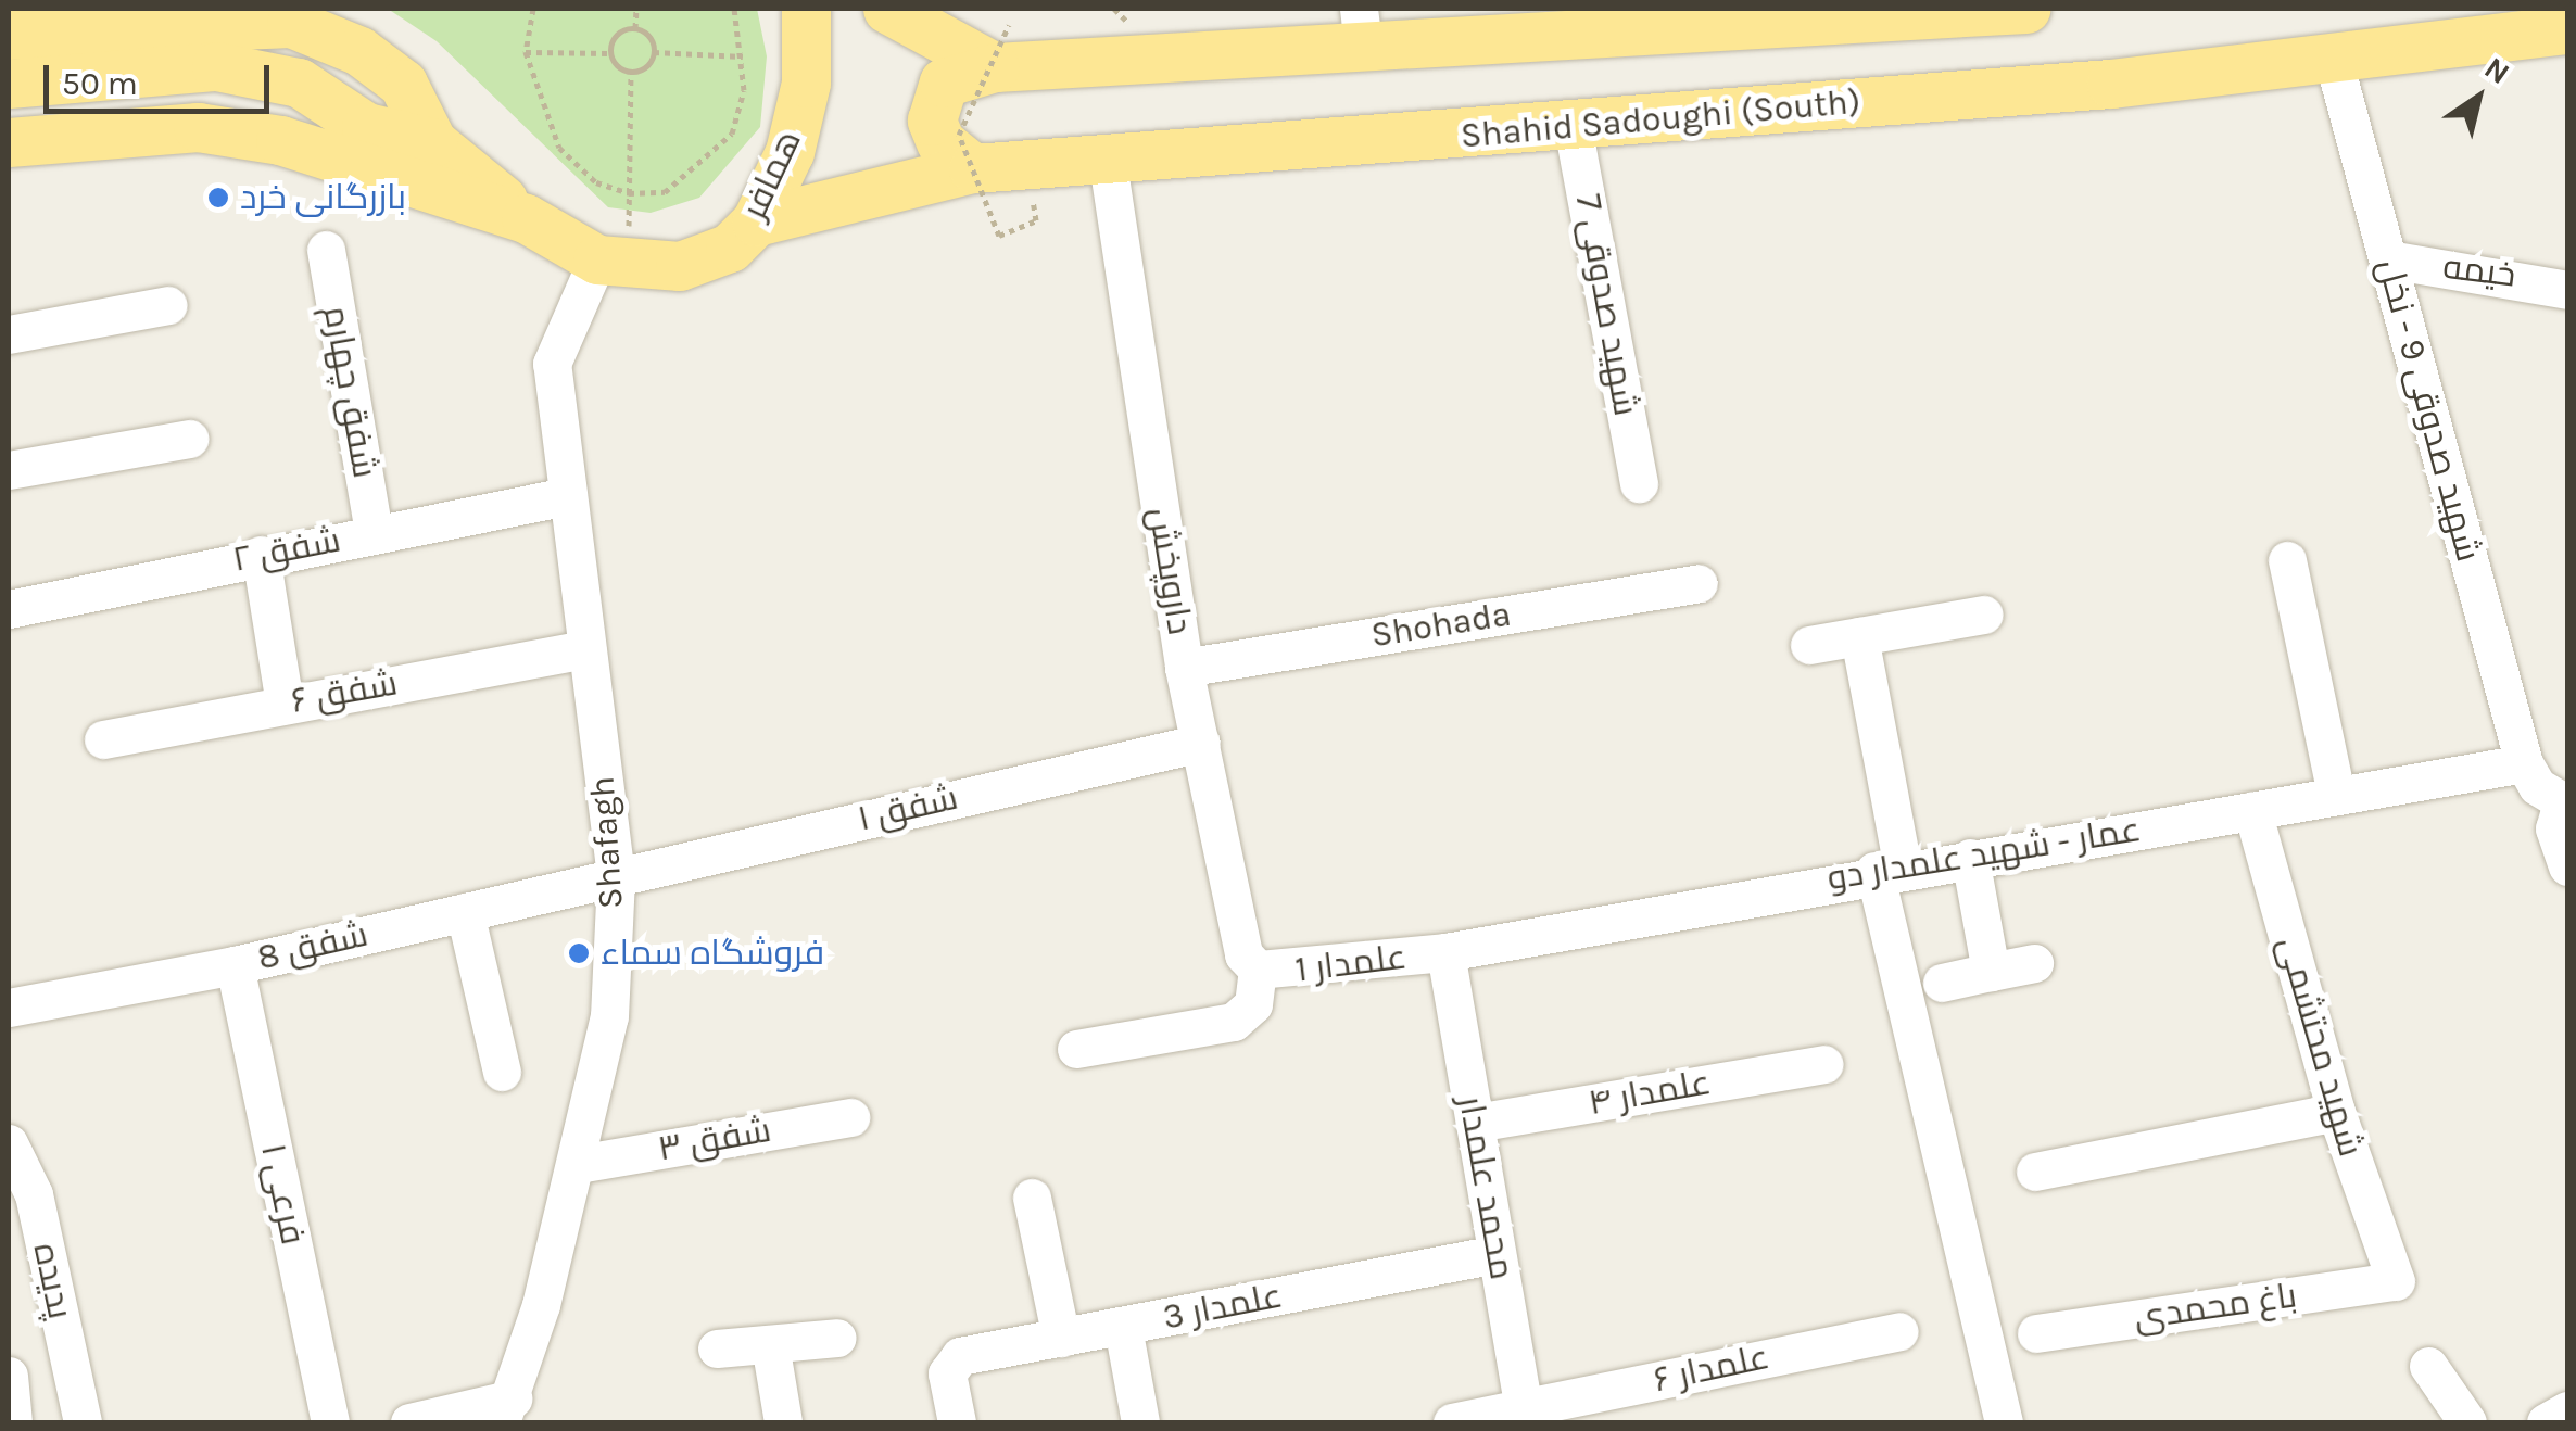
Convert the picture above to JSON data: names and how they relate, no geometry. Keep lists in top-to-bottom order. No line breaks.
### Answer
{"streets":{"main road":["Shahid Sadoughi (South)","همافر"],"street":["خیمه","شهید صدوقی 7","شفق چهارم","شهید صدوقی 9 - نخل","شفق ۲","داروپخش","Shohada","شفق ۶","شفق ۱","Shafagh","عمار - شهید علمدار دو","شفق 8","علمدار 1","شهید محتشمی","علمدار ۴","شفق ۳","محمد علمدار","فرعی ۱","پدیده","علمدار 3","باغ محمدی","علمدار ۶"]},"crossings":[["Shahid Sadoughi (South)","همافر"],["Shahid Sadoughi (South)","شهید صدوقی 7"],["Shahid Sadoughi (South)","شهید صدوقی 9 - نخل"],["Shahid Sadoughi (South)","داروپخش"],["همافر","Shafagh"],["خیمه","شهید صدوقی 9 - نخل"],["شفق چهارم","شفق ۲"],["شهید صدوقی 9 - نخل","عمار - شهید علمدار دو"],["شفق ۲","Shafagh"],["داروپخش","Shohada"],["داروپخش","شفق ۱"],["داروپخش","علمدار 1"],["شفق ۶","Shafagh"],["شفق ۱","Shafagh"],["شفق ۱","شفق 8"],["Shafagh","شفق 8"],["Shafagh","شفق ۳"],["عمار - شهید علمدار دو","علمدار 1"],["عمار - شهید علمدار دو","شهید محتشمی"],["عمار - شهید علمدار دو","محمد علمدار"],["شفق 8","فرعی ۱"],["علمدار 1","محمد علمدار"],["شهید محتشمی","باغ محمدی"],["علمدار ۴","محمد علمدار"],["محمد علمدار","علمدار 3"],["محمد علمدار","علمدار ۶"]],"places":["بازرگانی خرد","فروشگاه سماء"],"scale_bar":"50 m","north":"top right"}
